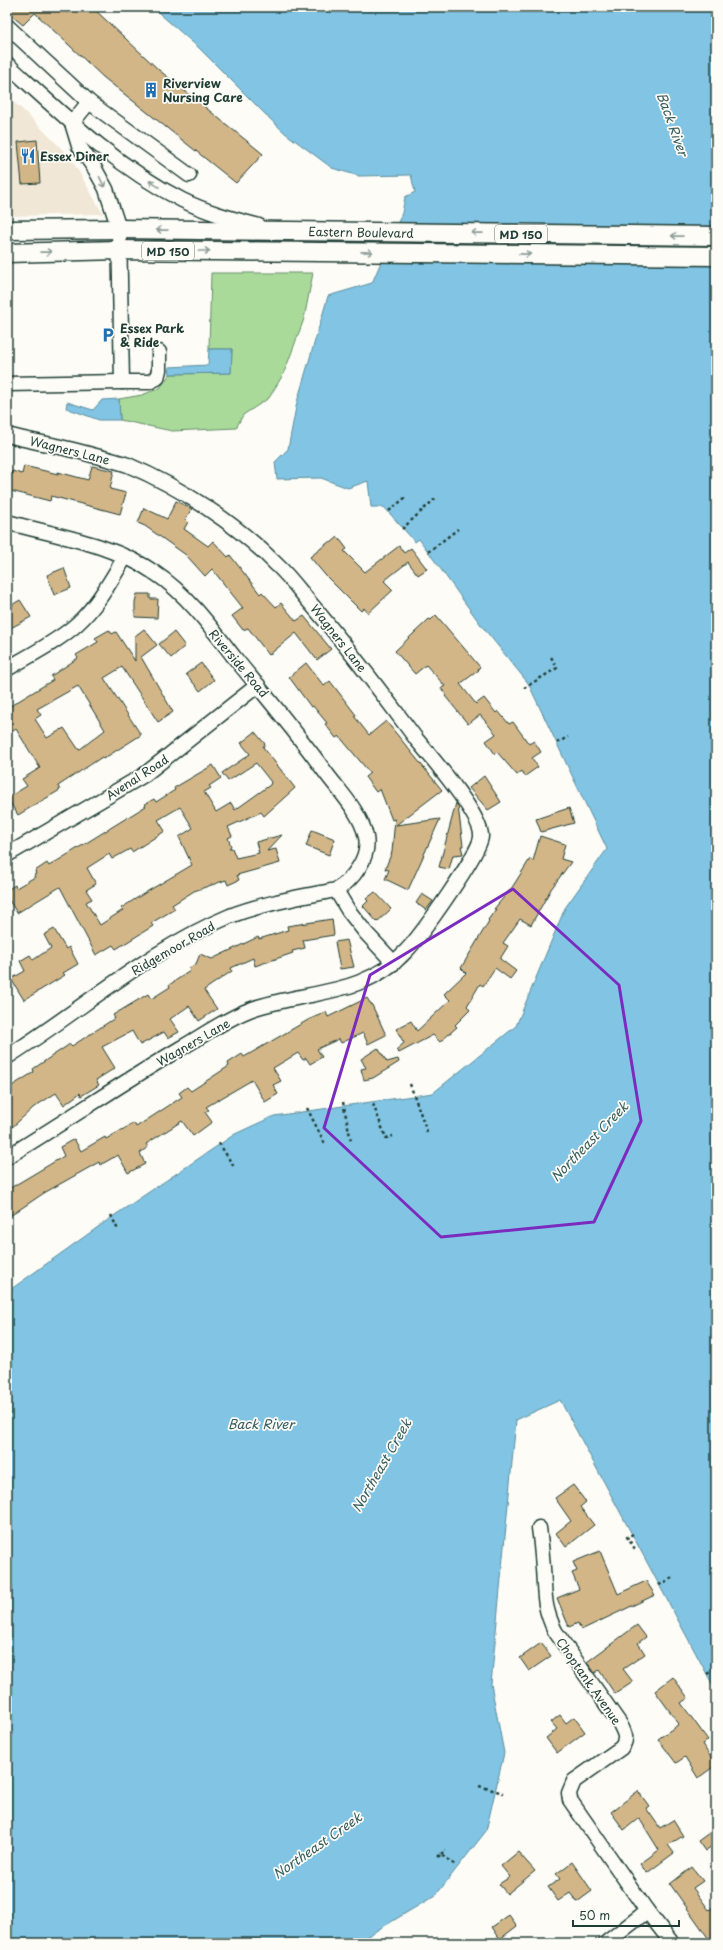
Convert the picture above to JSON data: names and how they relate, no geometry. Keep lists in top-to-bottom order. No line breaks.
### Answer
{"streets":{"main road":["Eastern Boulevard","MD 150"],"street":["Wagners Lane","Riverside Road","Avenal Road","Ridgemoor Road","Choptank Avenue"]},"crossings":[["Riverside Road","Avenal Road"],["Riverside Road","Ridgemoor Road"]],"water":["Back River","Northeast Creek"],"places":{"building":["Riverview Nursing Care"],"restaurant":["Essex Diner"],"parking":["Essex Park & Ride"]},"scale_bar":"50 m"}
